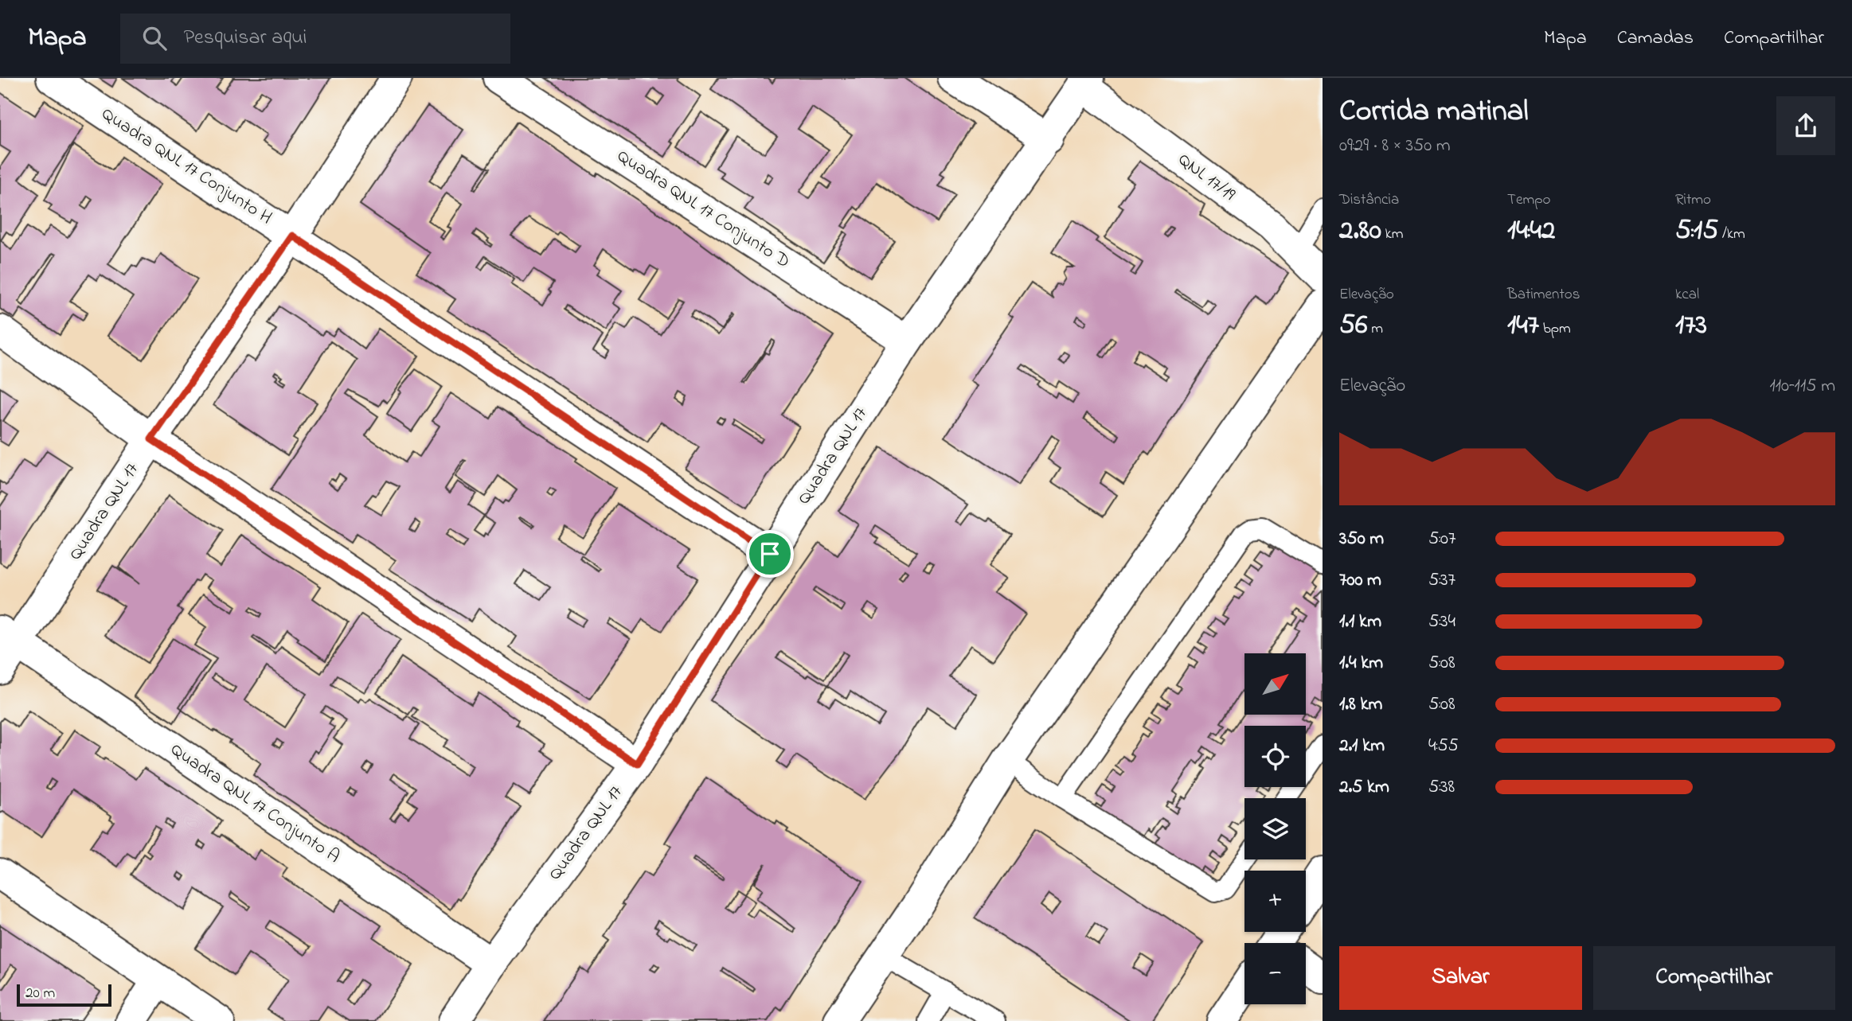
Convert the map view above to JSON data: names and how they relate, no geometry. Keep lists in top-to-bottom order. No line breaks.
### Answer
{"streets":{"street":["Quadra QNL 17 Conjunto H","QNL 17/19","Quadra QNL 17 Conjunto D","Quadra QNL 17","Quadra QNL 17 Conjunto A"]},"crossings":[["Quadra QNL 17 Conjunto H","Quadra QNL 17"],["QNL 17/19","Quadra QNL 17"],["Quadra QNL 17 Conjunto D","Quadra QNL 17"],["Quadra QNL 17","Quadra QNL 17 Conjunto A"]],"scale_bar":"20 m","north":"top right","page":{"header":"Mapa","search":"Pesquisar aqui","nav":["Mapa","Camadas","Compartilhar"],"heading":["Corrida matinal","09:29 · 8 × 350 m"],"stats":[["Distância","2.80 km"],["Tempo","14:42"],["Ritmo","5:15 /km"],["Elevação","56 m"],["Batimentos","147 bpm"],["kcal","173"]],"chart":["Elevação","110–115 m"],"list":[{"name":"350 m","note":"5:07"},{"name":"700 m","note":"5:37"},{"name":"1.1 km","note":"5:34"},{"name":"1.4 km","note":"5:08"},{"name":"1.8 km","note":"5:08"},{"name":"2.1 km","note":"4:55"},{"name":"2.5 km","note":"5:38"}],"map_buttons":["+","−"],"buttons":["Salvar","Compartilhar"],"scale":"20 m"}}
